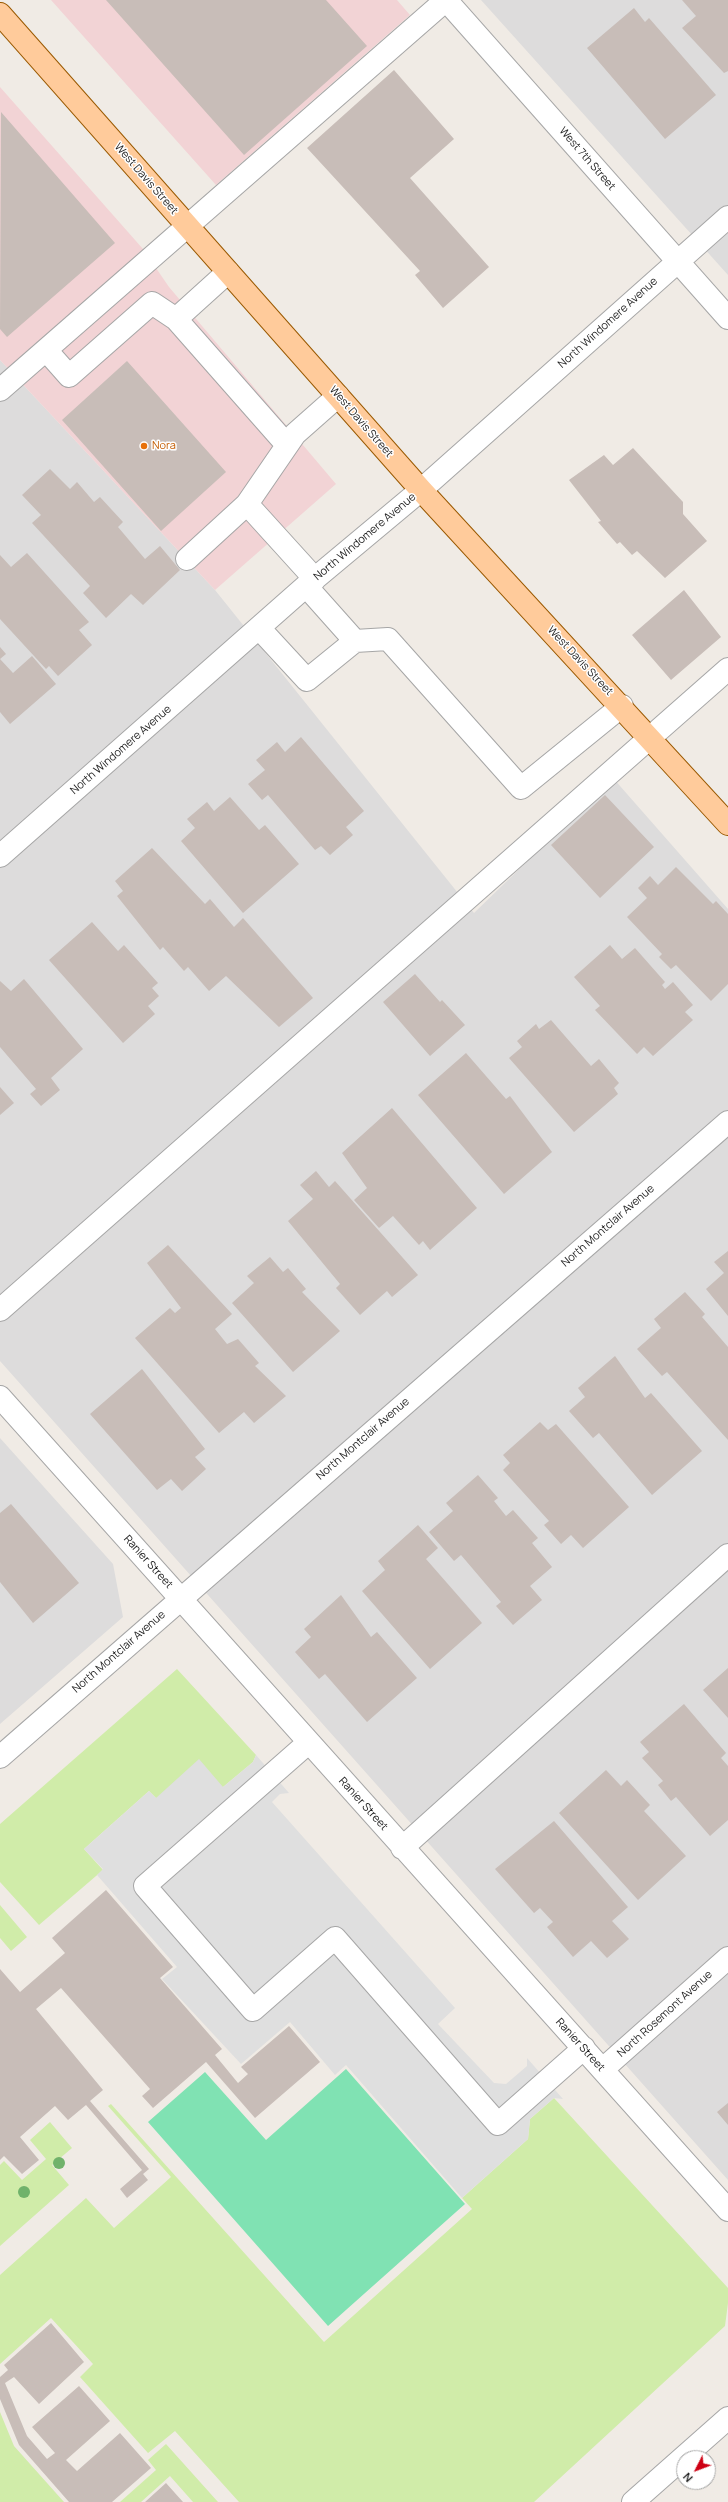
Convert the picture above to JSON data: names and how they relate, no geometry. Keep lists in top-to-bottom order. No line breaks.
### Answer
{"streets":{"main road":["West Davis Street"],"street":["West 7th Street","North Windomere Avenue","North Montclair Avenue","Ranier Street","North Rosemont Avenue"]},"crossings":[["West 7th Street","North Windomere Avenue"],["West Davis Street","North Windomere Avenue"],["North Montclair Avenue","Ranier Street"],["Ranier Street","North Rosemont Avenue"]],"places":["Nora"],"north":"bottom left"}
